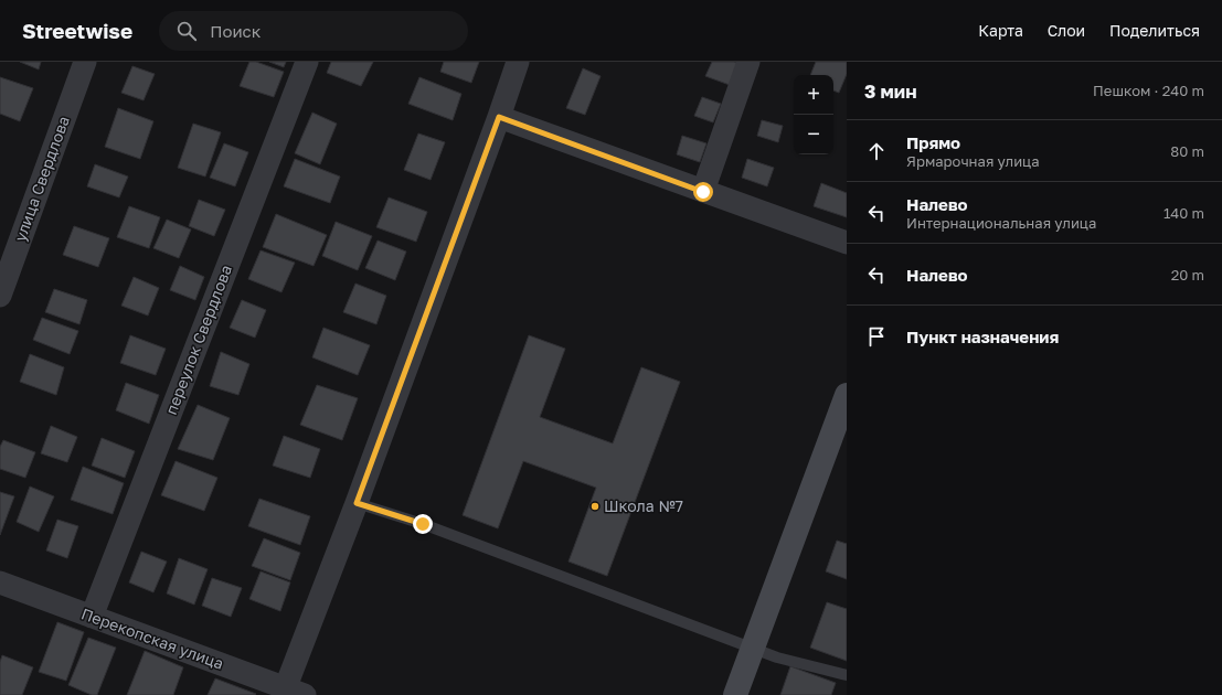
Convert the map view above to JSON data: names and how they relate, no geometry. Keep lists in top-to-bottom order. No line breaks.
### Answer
{"streets":{"street":["улица Свердлова","переулок Свердлова","Перекопская улица"]},"crossings":[["переулок Свердлова","Перекопская улица"]],"places":["Школа №7"],"page":{"header":"Streetwise","search":"Поиск","nav":["Карта","Слои","Поделиться"],"heading":["3 мин","Пешком · 240 m"],"map_buttons":["+","−"],"list":[["Прямо","Ярмарочная улица","80 m"],["Налево","Интернациональная улица","140 m"],["Налево","20 m"],"Пункт назначения"]}}
